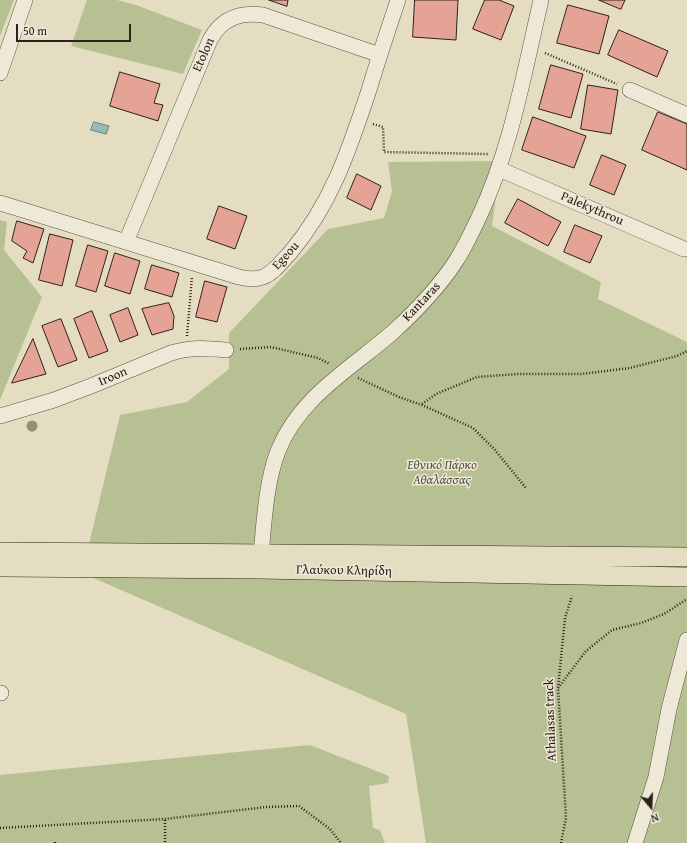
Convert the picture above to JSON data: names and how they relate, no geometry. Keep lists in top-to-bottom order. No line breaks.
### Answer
{"streets":{"main road":["Γλαύκου Κληρίδη"],"street":["Etolon","Palekythrou","Egeou","Kantaras","Iroon"],"path":["Athalasas track"]},"crossings":[["Etolon","Egeou"],["Palekythrou","Kantaras"],["Kantaras","Γλαύκου Κληρίδη"]],"parks":["Εθνικό Πάρκο Αθαλάσσας"],"scale_bar":"50 m","north":"bottom"}
